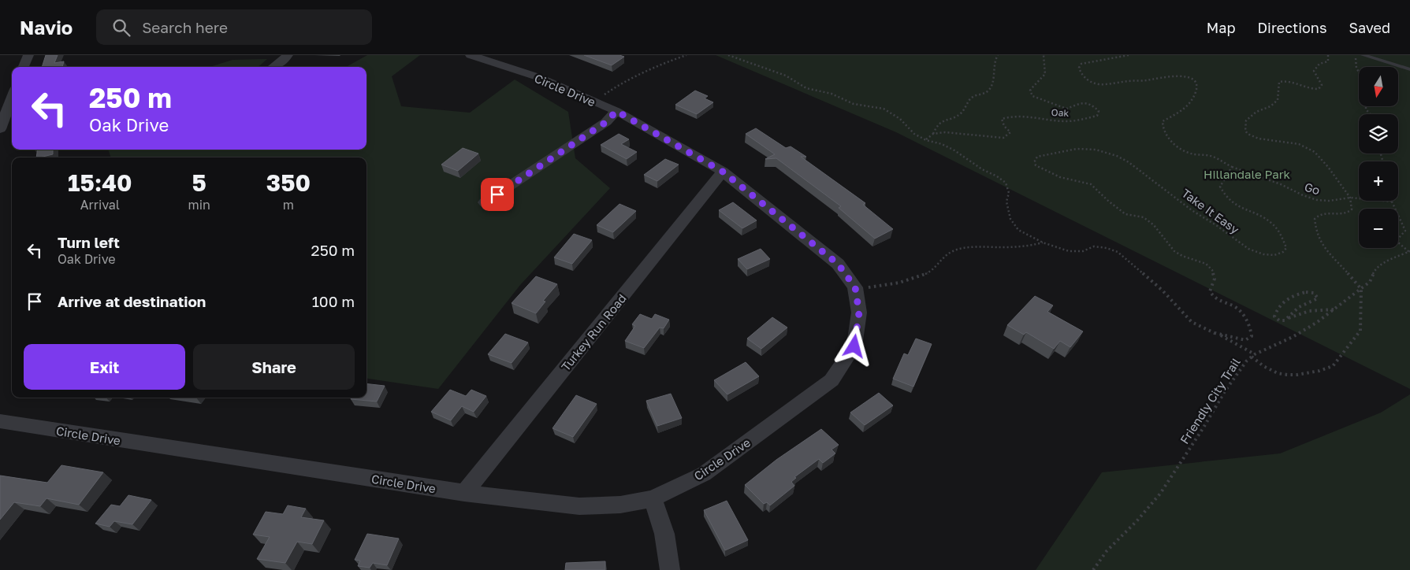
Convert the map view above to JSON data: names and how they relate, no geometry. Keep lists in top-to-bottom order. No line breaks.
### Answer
{"streets":{"street":["Circle Drive","Turkey Run Road"],"path":["Oak","Go","Take It Easy","Friendly City Trail"]},"crossings":[["Circle Drive","Turkey Run Road"],["Go","Take It Easy"]],"parks":["Hillandale Park"],"north":"bottom","page":{"header":"Navio","search":"Search here","nav":["Map","Directions","Saved"],"map_buttons":["+","−"],"turn":["250 m","Oak Drive"],"eta":["15:40","Arrival","5","min","350","m"],"list":[{"name":"Turn left","note":"Oak Drive","value":"250 m"},{"name":"Arrive at destination","value":"100 m"}],"buttons":["Exit","Share"]}}
